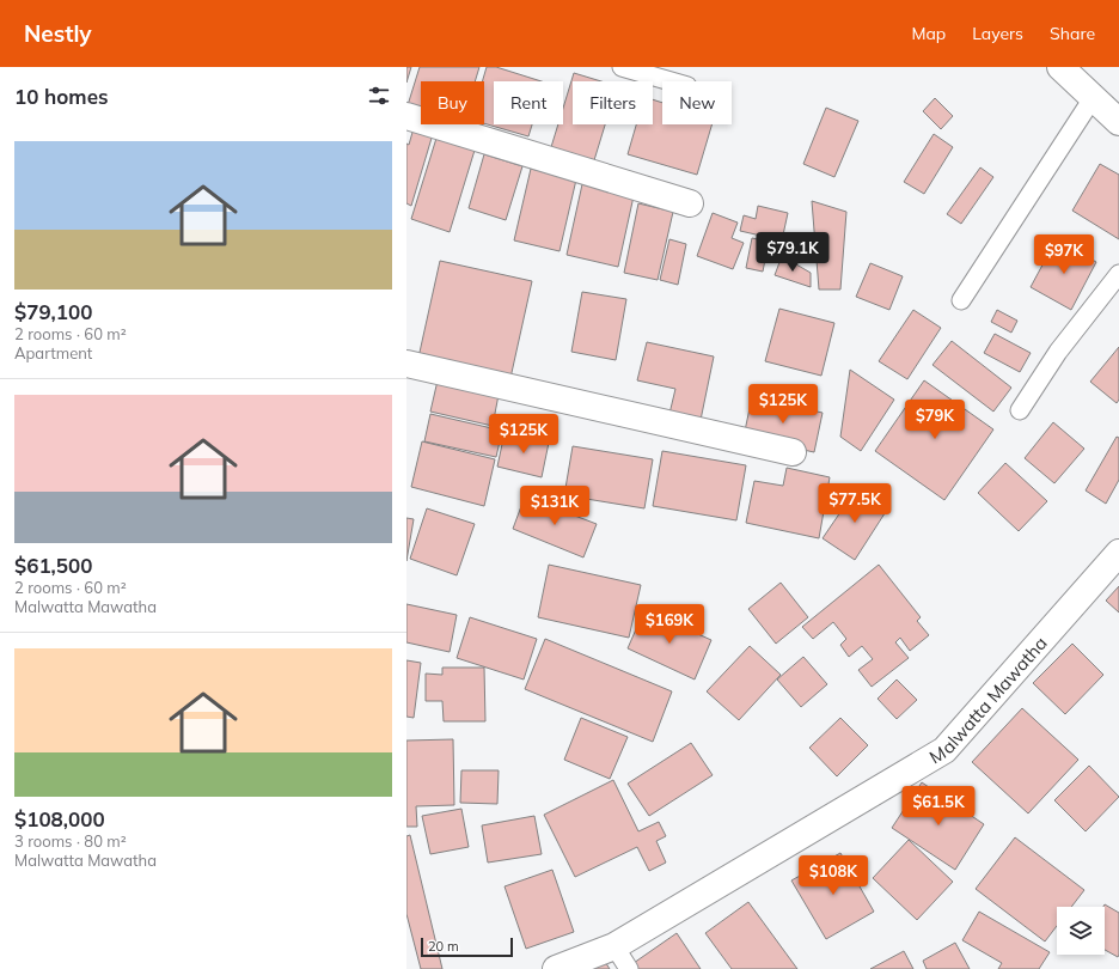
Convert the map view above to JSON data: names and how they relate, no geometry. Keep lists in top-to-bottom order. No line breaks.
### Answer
{"streets":{"street":["Malwatta Mawatha"]},"scale_bar":"20 m","page":{"header":"Nestly","nav":["Map","Layers","Share"],"heading":"10 homes","chip":["Buy","Rent","Filters","New"],"list":[{"name":"$79,100","note":"2 rooms · 60 m² · Apartment"},{"name":"$61,500","note":"2 rooms · 60 m² · Malwatta Mawatha"},{"name":"$108,000","note":"3 rooms · 80 m² · Malwatta Mawatha"}],"price":["$79.1K","$97K","$125K","$79K","$125K","$77.5K","$131K","$169K","$61.5K","$108K"],"scale":"20 m"}}
